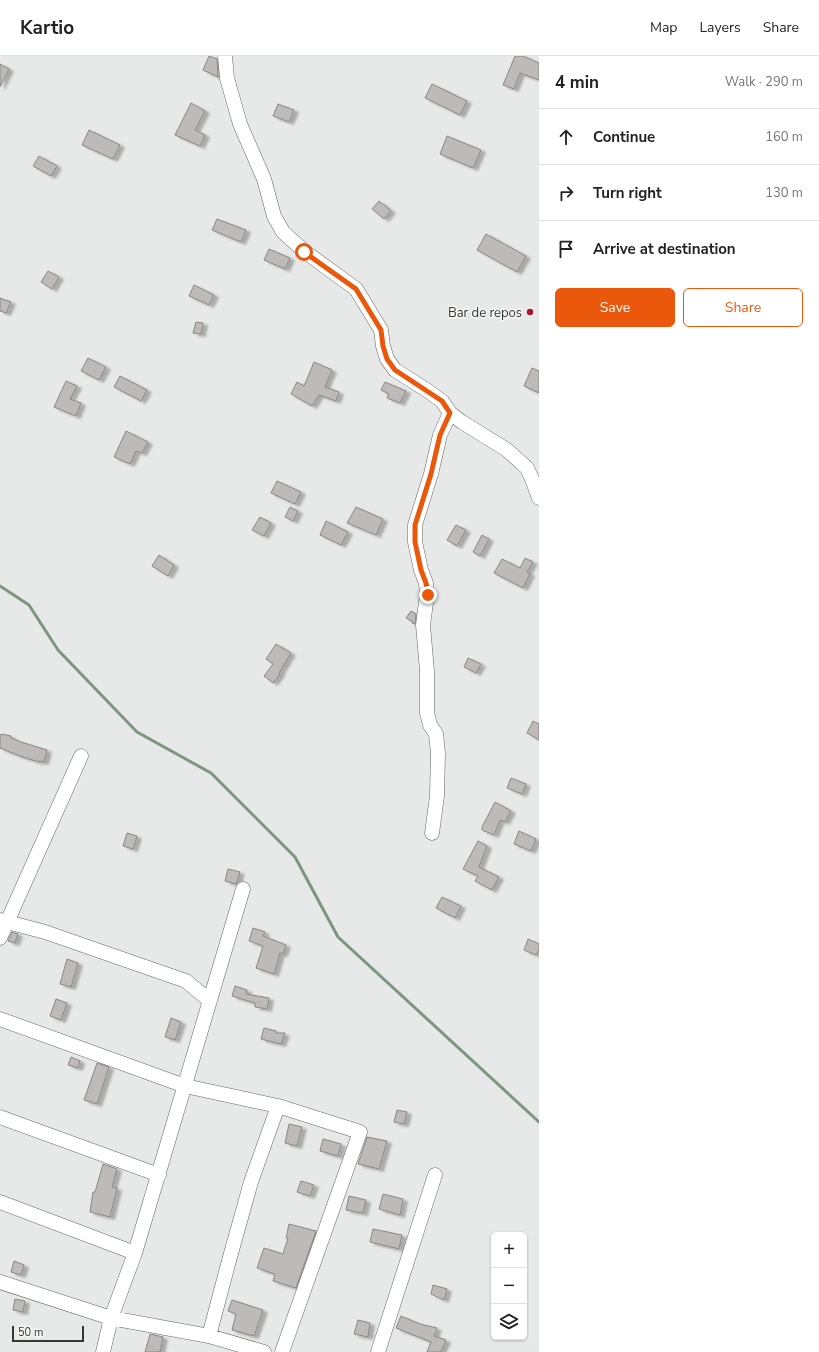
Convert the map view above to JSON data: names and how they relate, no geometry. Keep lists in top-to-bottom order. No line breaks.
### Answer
{"places":["Bar de repos"],"scale_bar":"50 m","page":{"header":"Kartio","nav":["Map","Layers","Share"],"heading":["4 min","Walk · 290 m"],"list":[["Continue","160 m"],["Turn right","130 m"],"Arrive at destination"],"buttons":["Save","Share"],"map_buttons":["+","−"],"scale":"50 m"}}
